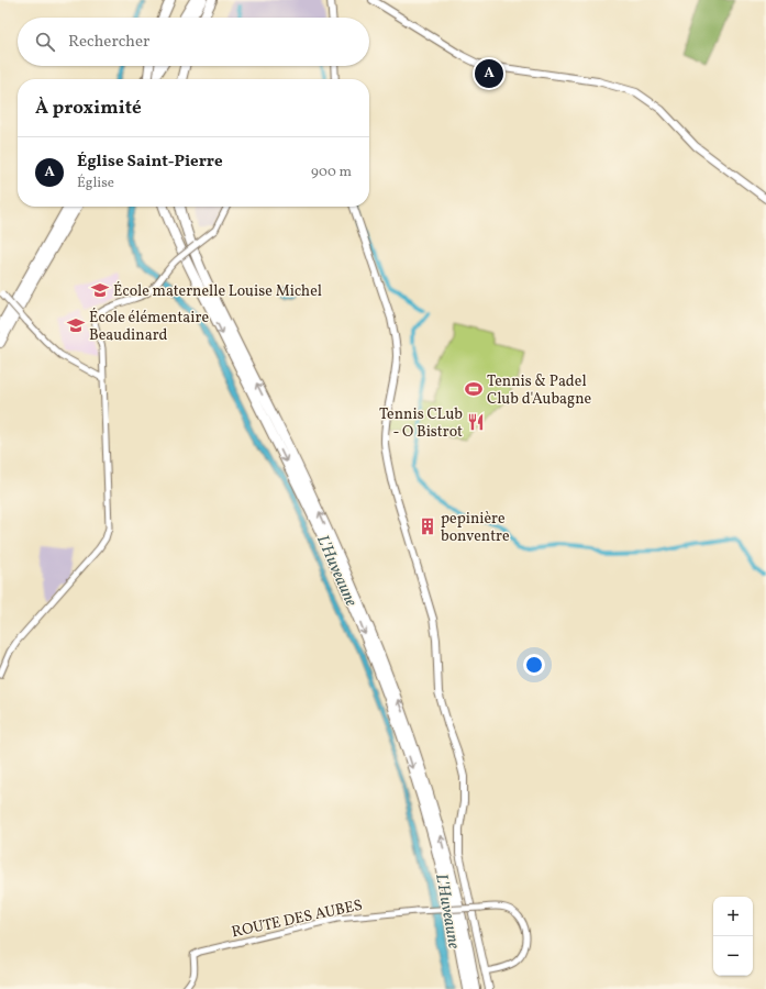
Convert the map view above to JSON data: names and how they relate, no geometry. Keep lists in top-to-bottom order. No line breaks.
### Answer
{"streets":{"street":["ROUTE DES AUBES"]},"water":["L'Huveaune"],"places":{"school or university":["École maternelle Louise Michel","École élémentaire Beaudinard"],"sports":["Tennis & Padel Club d'Aubagne"],"restaurant":["Tennis CLub - O Bistrot"],"building":["pepinière bonventre"]},"page":{"search":"Rechercher","pins":"A","heading":"À proximité","list":[{"mark":"A","name":"Église Saint-Pierre","note":"Église","value":"900 m"}],"map_buttons":["+","−"]}}
